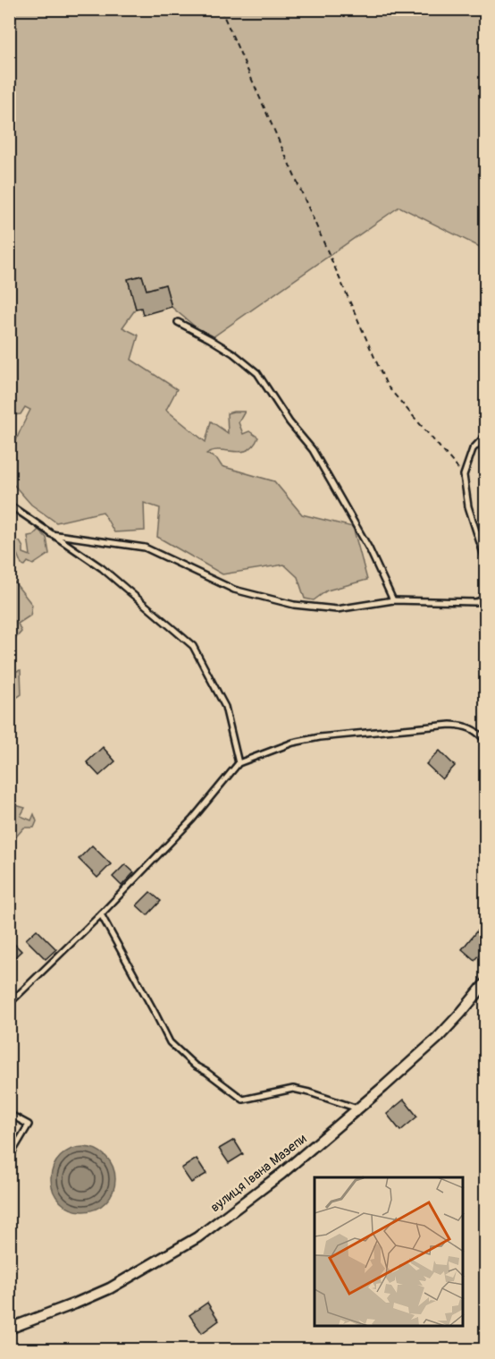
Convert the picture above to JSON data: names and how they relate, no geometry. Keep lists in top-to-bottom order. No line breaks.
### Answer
{"streets":{"street":["вулиця Івана Мазепи"]}}
